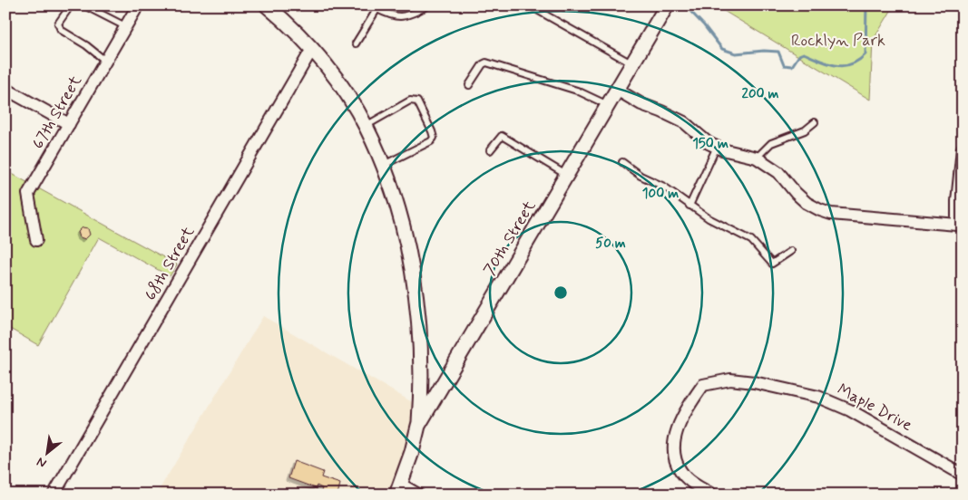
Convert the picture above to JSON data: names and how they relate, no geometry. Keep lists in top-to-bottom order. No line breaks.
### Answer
{"streets":{"street":["67th Street","70th Street","68th Street","Maple Drive"]},"parks":["Rocklyn Park"],"north":"bottom left","rings":["200 m","150 m","100 m","50 m"]}
